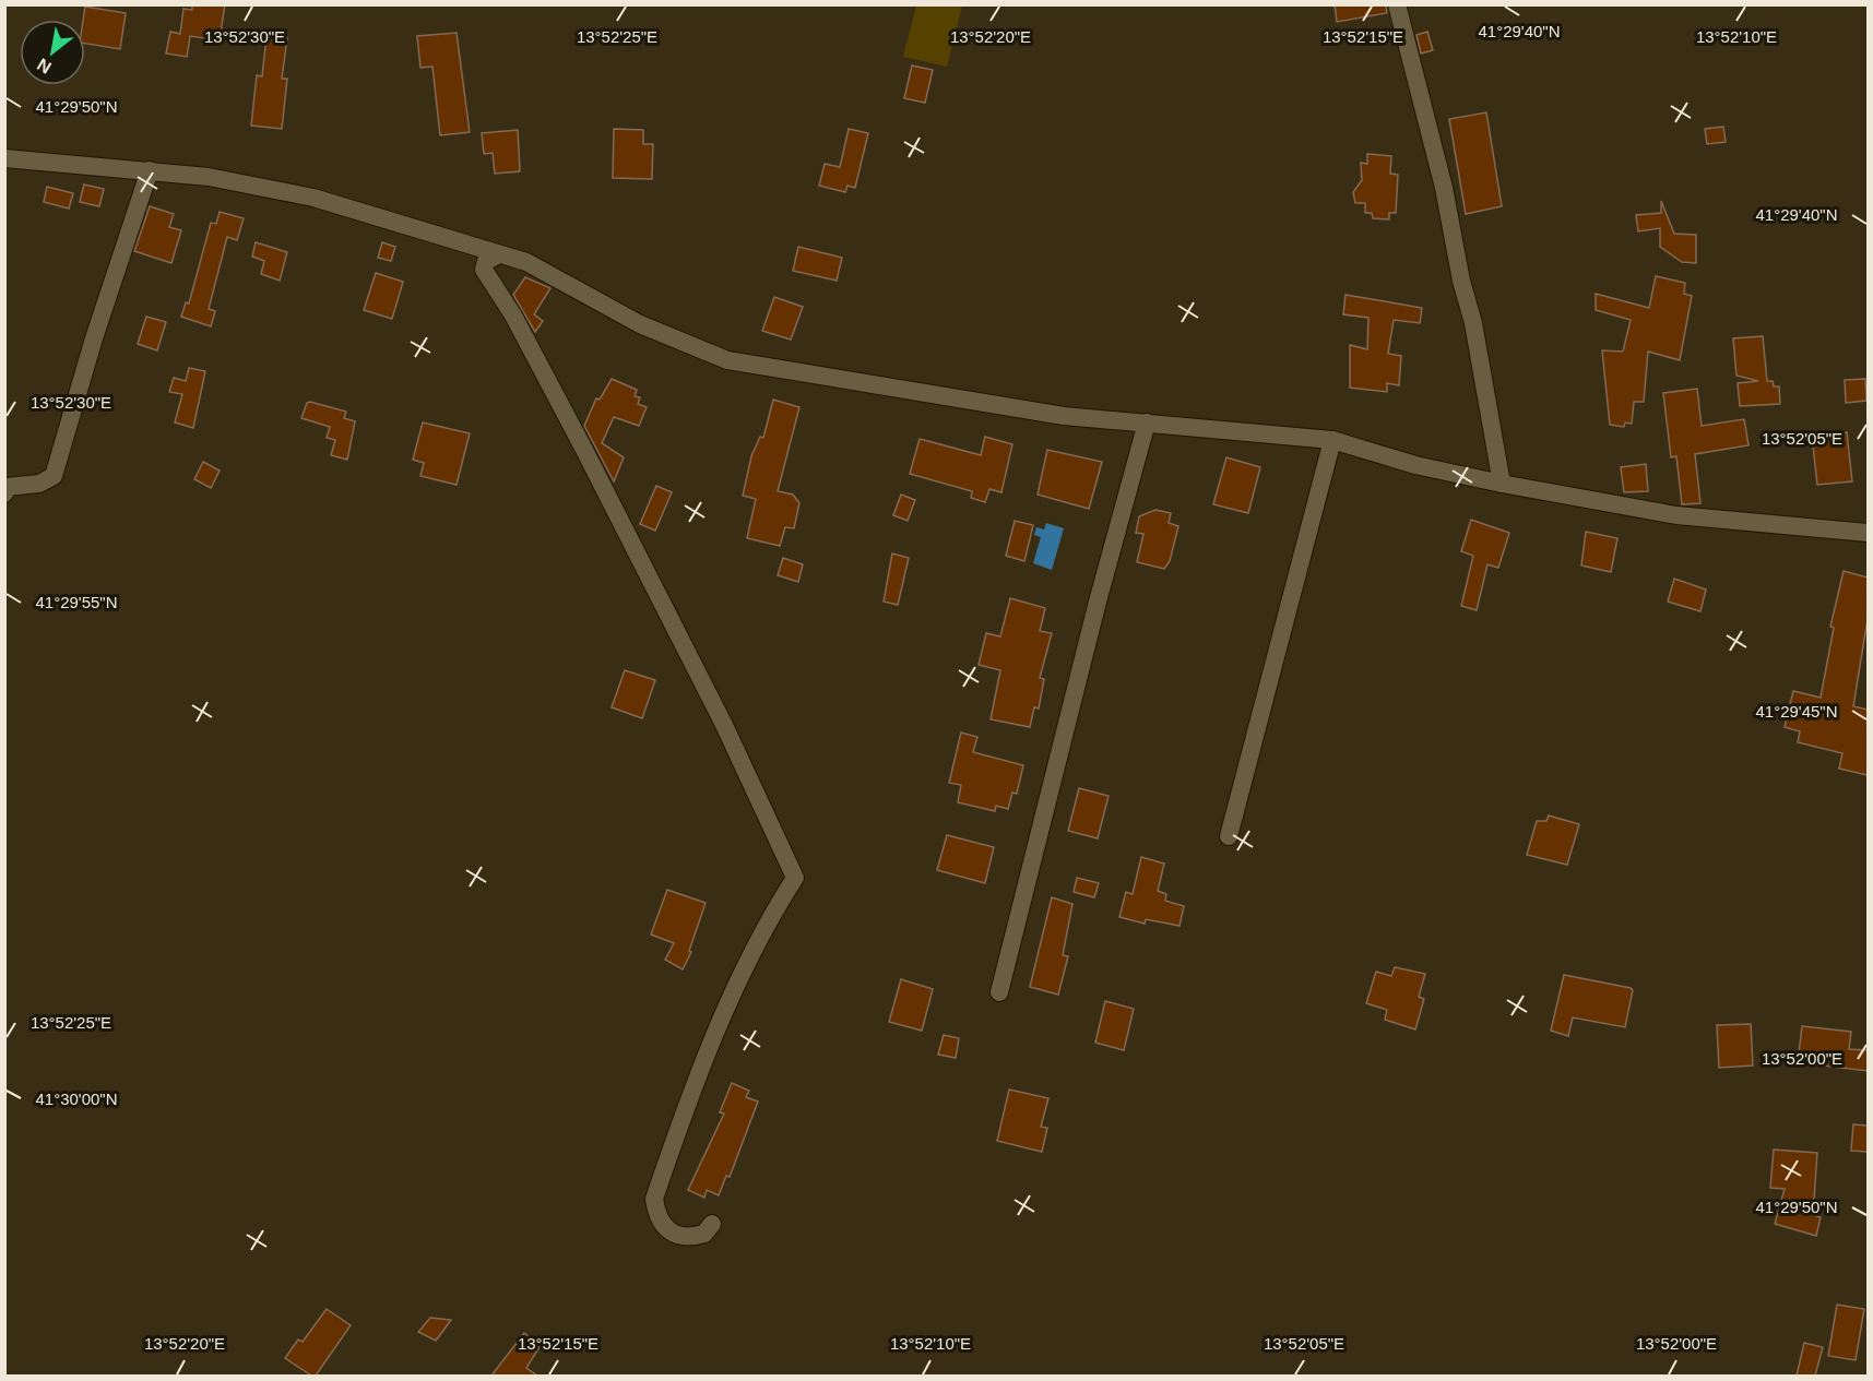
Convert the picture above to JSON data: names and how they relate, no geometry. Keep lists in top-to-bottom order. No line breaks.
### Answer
{"north":"bottom left","coordinates":["41°29'40\"N","13°52'30\"E","13°52'25\"E","13°52'20\"E","13°52'15\"E","13°52'10\"E","41°29'50\"N","13°52'05\"E","41°29'55\"N","41°29'45\"N","13°52'00\"E","41°30'00\"N"]}
